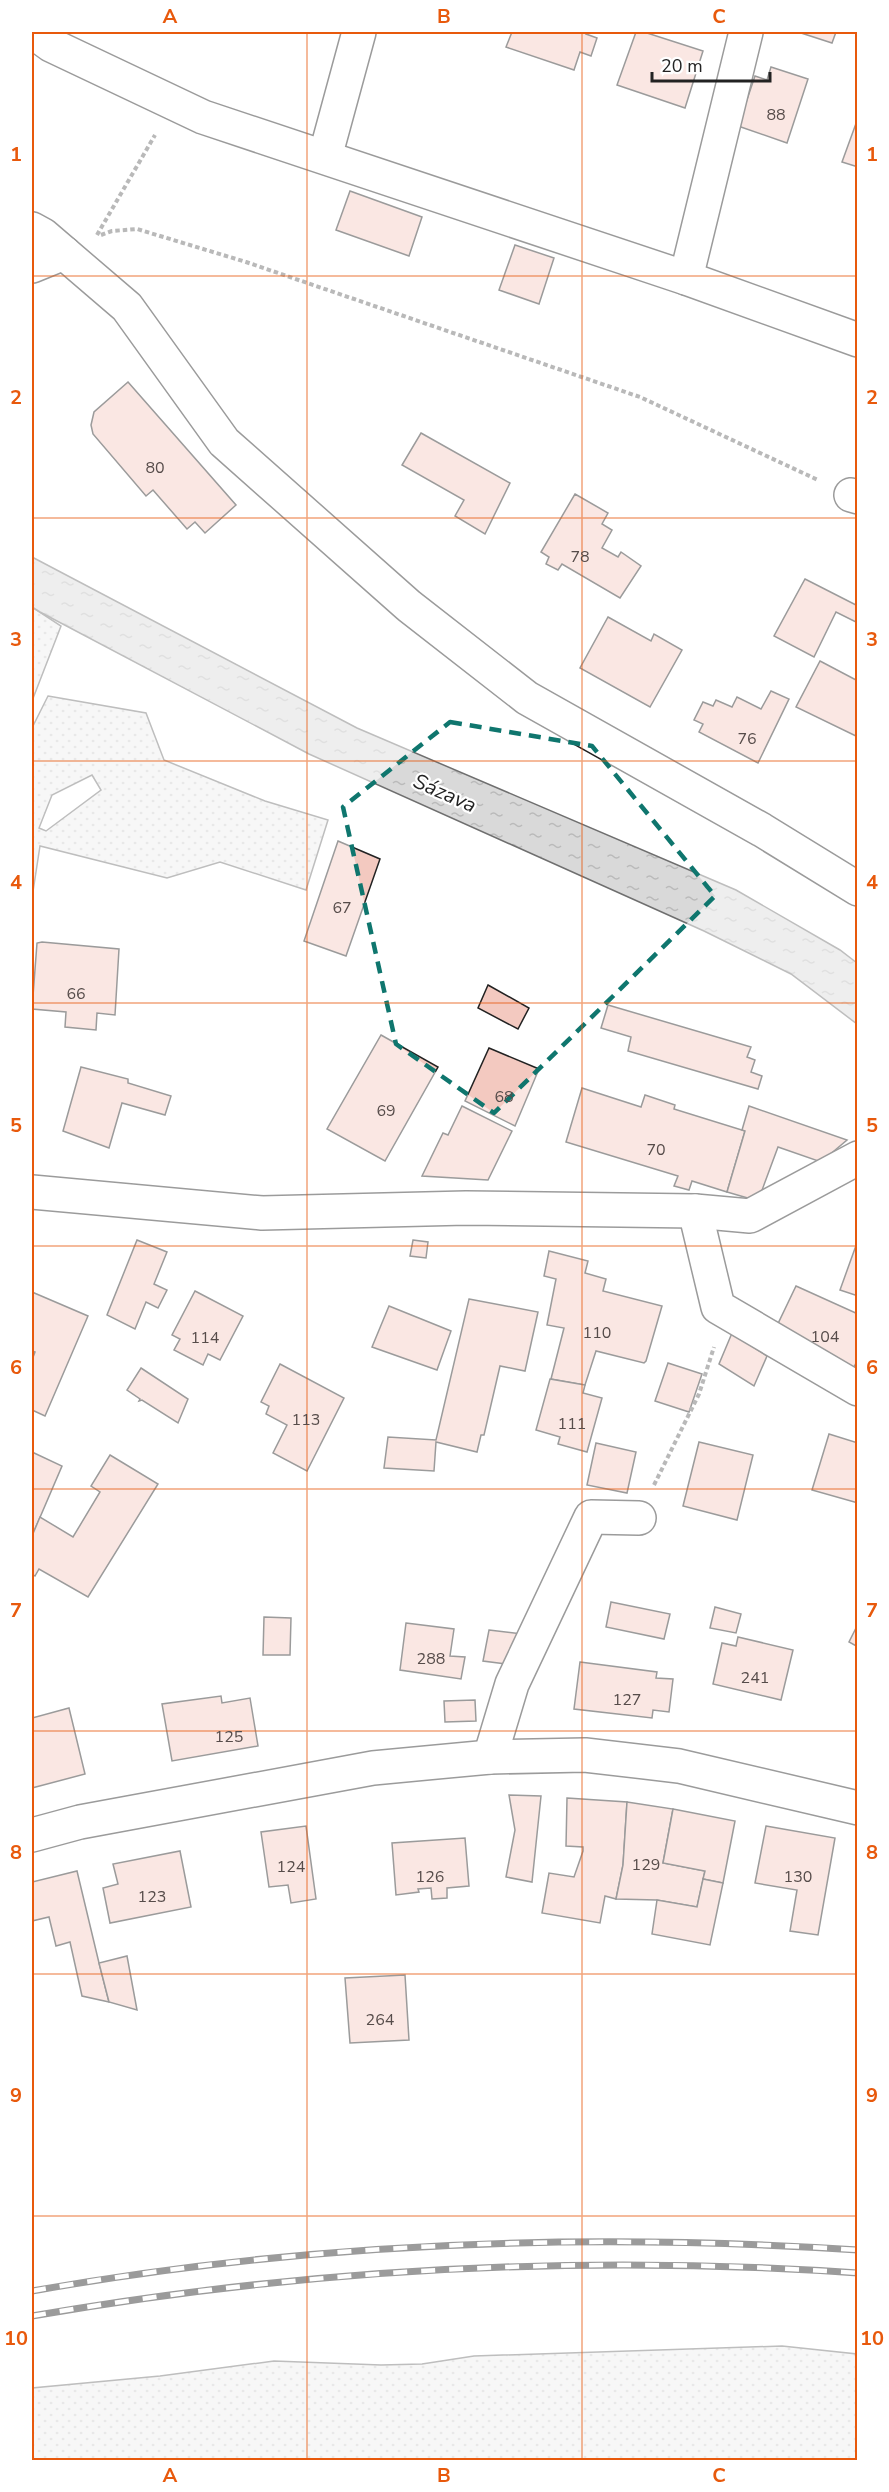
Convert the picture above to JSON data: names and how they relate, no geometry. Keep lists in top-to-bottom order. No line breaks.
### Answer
{"water":["Sázava"],"house_numbers":["88","80","78","76","67","66","68","69","70","110","104","114","113","111","288","241","127","125","129","124","126","130","123","264"],"scale_bar":"20 m","grid":{"columns":["A","B","C"],"rows":["1","2","3","4","5","6","7","8","9","10"]}}
